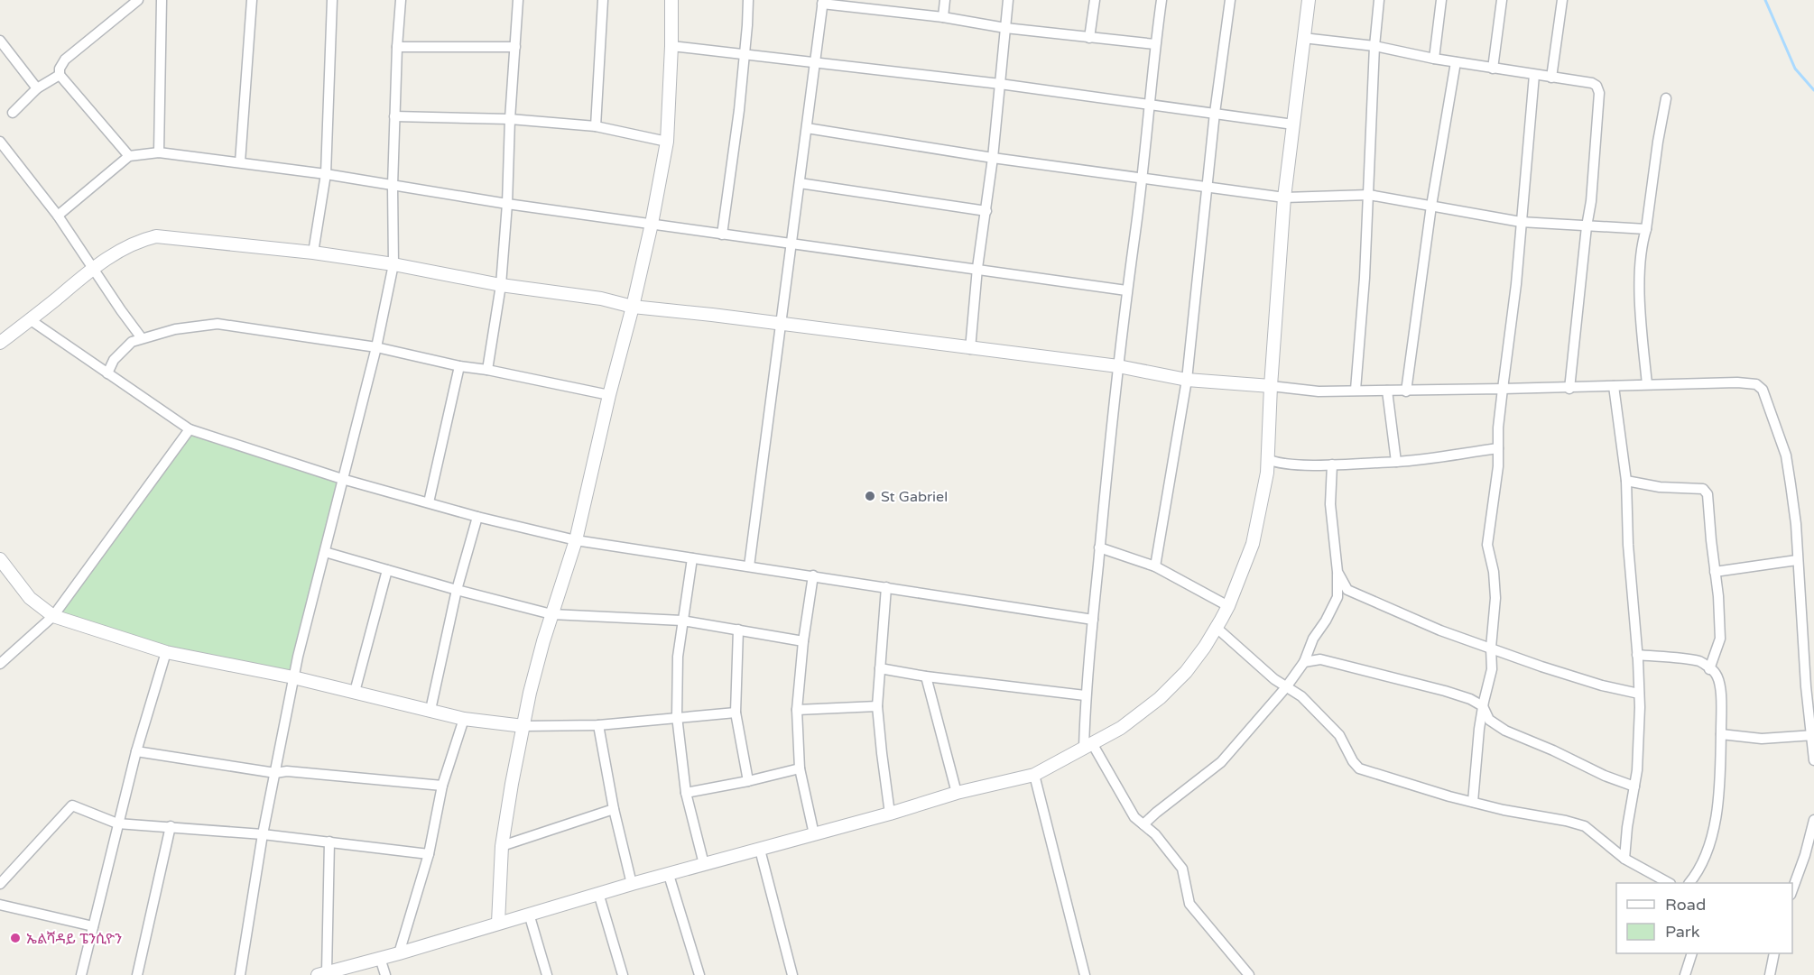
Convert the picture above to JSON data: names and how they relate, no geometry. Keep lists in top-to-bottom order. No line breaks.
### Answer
{"places":["St Gabriel","ኤልሻዳይ ፔንሲዮን"],"legend":["Road","Park"]}
